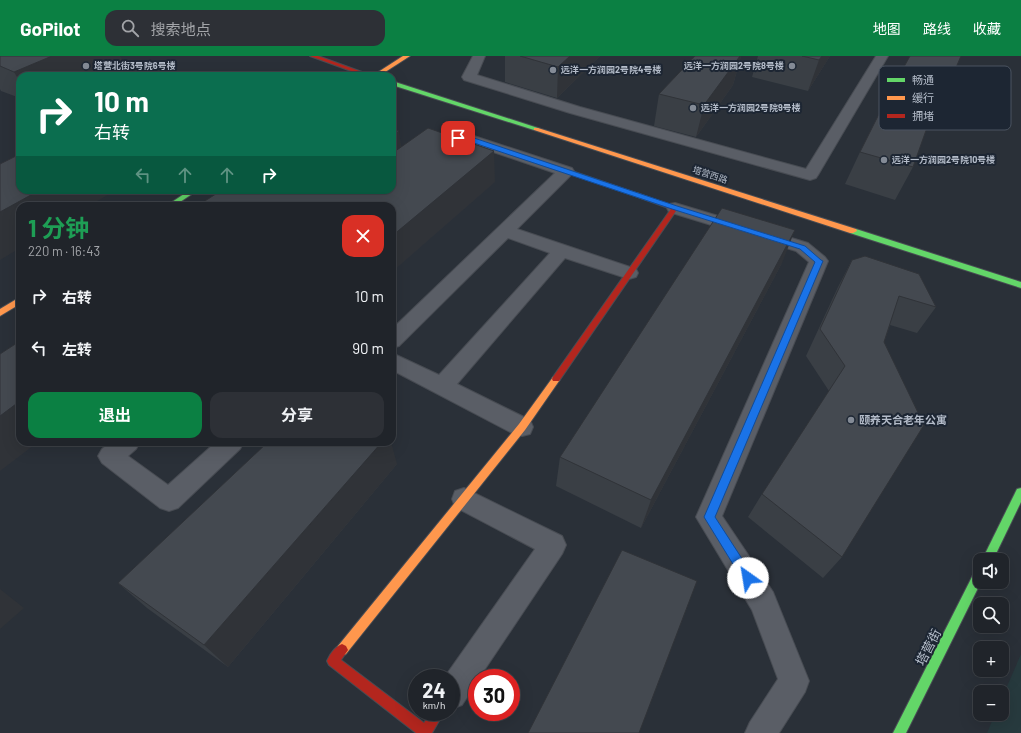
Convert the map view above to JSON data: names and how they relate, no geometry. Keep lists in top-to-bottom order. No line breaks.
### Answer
{"streets":{"street":["塔营西路","塔营街"]},"places":["塔营北街3号院6号楼","远洋一方润园2号院8号楼","远洋一方润园2号院4号楼","远洋一方润园2号院9号楼","远洋一方润园2号院10号楼","颐养天合老年公寓"],"legend":["畅通","缓行","拥堵"],"page":{"header":"GoPilot","search":"搜索地点","nav":["地图","路线","收藏"],"turn":["10 m","右转"],"heading":["1 分钟","220 m · 16:43"],"list":[{"name":"右转","value":"10 m"},{"name":"左转","value":"90 m"}],"buttons":["退出","分享"],"map_buttons":["+","−"],"speed":"24 km/h","limit":"30"}}
